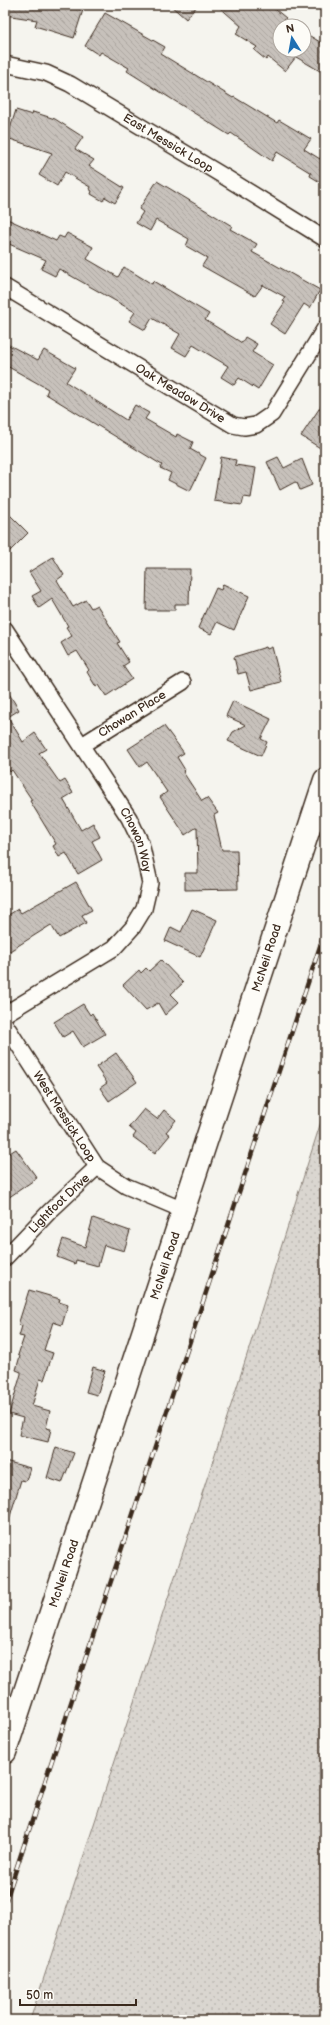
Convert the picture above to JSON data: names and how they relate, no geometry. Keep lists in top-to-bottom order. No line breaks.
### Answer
{"streets":{"main road":["McNeil Road"],"street":["East Messick Loop","Oak Meadow Drive","Chowan Place","Chowan Way","West Messick Loop","Lightfoot Drive"]},"crossings":[["Chowan Place","Chowan Way"],["McNeil Road","West Messick Loop"],["West Messick Loop","Lightfoot Drive"]],"scale_bar":"50 m","north":"top"}
